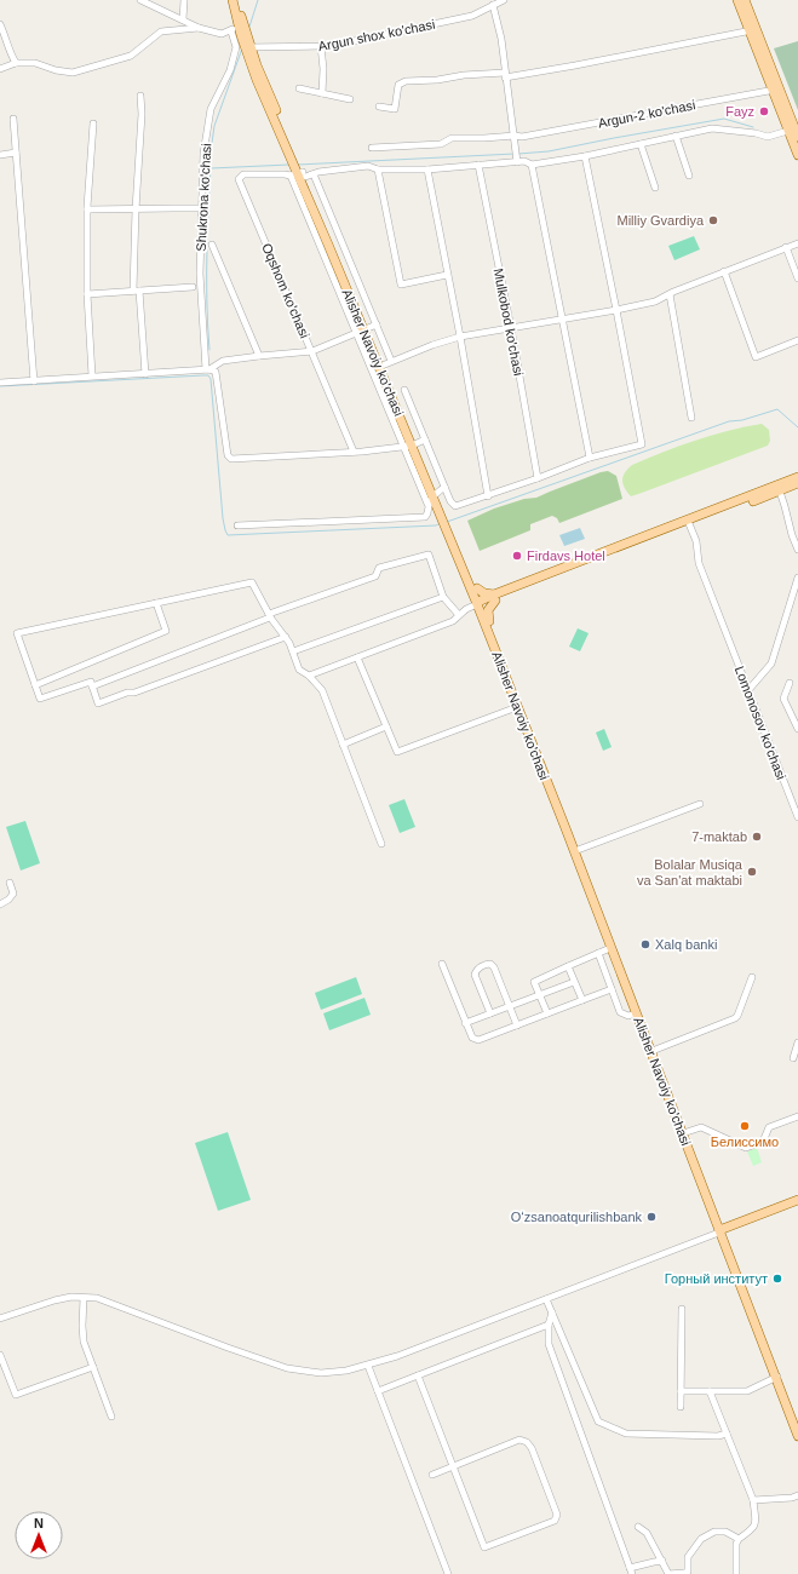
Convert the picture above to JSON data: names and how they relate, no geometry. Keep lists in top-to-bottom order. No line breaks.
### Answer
{"streets":{"main road":["Alisher Navoiy ko'chasi"],"street":["Argun shox ko'chasi","Argun-2 ko'chasi","Shukrona ko'chasi","Oqshom ko'chasi","Mulkobod ko'chasi","Lomonosov ko'chasi"]},"crossings":[["Argun shox ko'chasi","Alisher Navoiy ko'chasi"],["Oqshom ko'chasi","Alisher Navoiy ko'chasi"]],"places":["Fayz","Milliy Gvardiya","Firdavs Hotel","7-maktab","Bolalar Musiqa va San'at maktabi","Xalq banki","Белиссимо","Oʻzsanoatqurilishbank","Горный институт"],"north":"top"}
